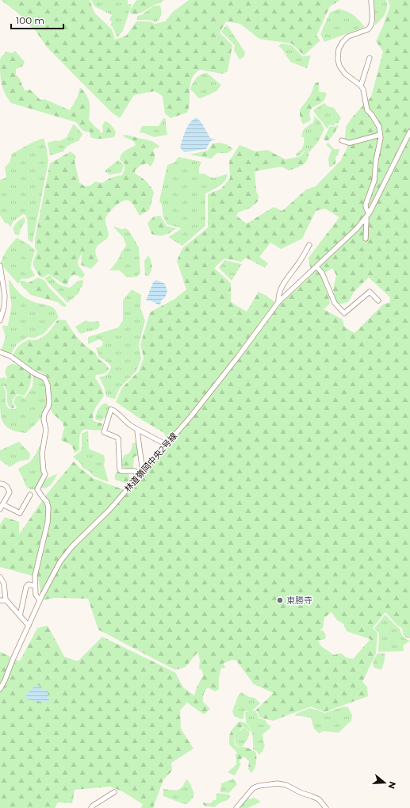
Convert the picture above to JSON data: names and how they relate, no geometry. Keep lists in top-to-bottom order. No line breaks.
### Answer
{"streets":{"street":["林道嶺岡中央2号線"]},"places":["東勝寺"],"scale_bar":"100 m","north":"right"}
